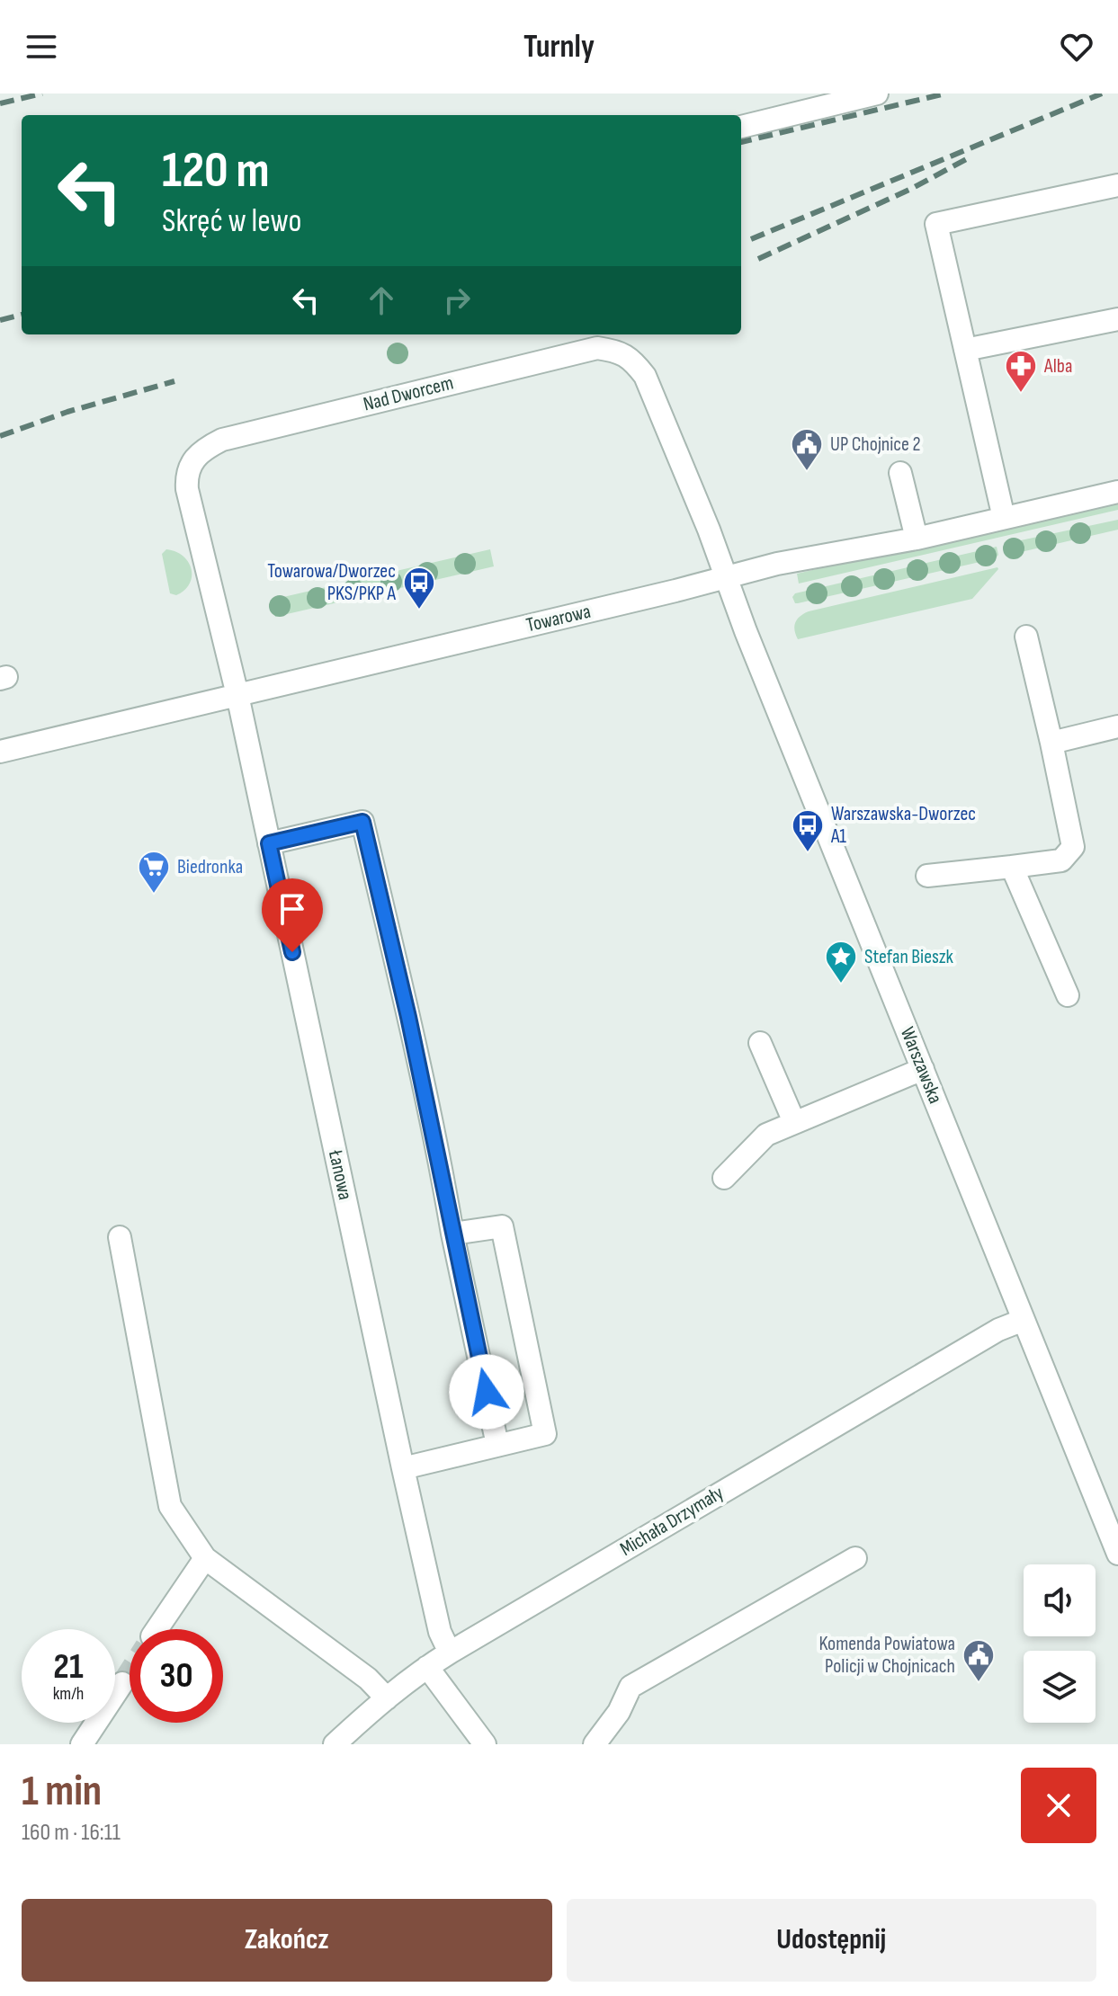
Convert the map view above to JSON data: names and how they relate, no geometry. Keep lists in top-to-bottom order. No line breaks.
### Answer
{"streets":{"street":["Nad Dworcem","Towarowa","Warszawska","Łanowa","Michała Drzymały"]},"crossings":[["Nad Dworcem","Towarowa"],["Nad Dworcem","Warszawska"],["Nad Dworcem","Łanowa"],["Towarowa","Warszawska"],["Towarowa","Łanowa"],["Warszawska","Michała Drzymały"],["Łanowa","Michała Drzymały"]],"places":{"pharmacy":["Alba"],"public building":["UP Chojnice 2","Komenda Powiatowa Policji w Chojnicach"],"bus stop":["Towarowa/Dworzec PKS/PKP A","Warszawska-Dworzec A1"],"supermarket":["Biedronka"],"place":["Stefan Bieszk"]},"page":{"header":"Turnly","turn":["120 m","Skręć w lewo"],"speed":"21 km/h","limit":"30","heading":["1 min","160 m · 16:11"],"buttons":["Zakończ","Udostępnij"]}}
